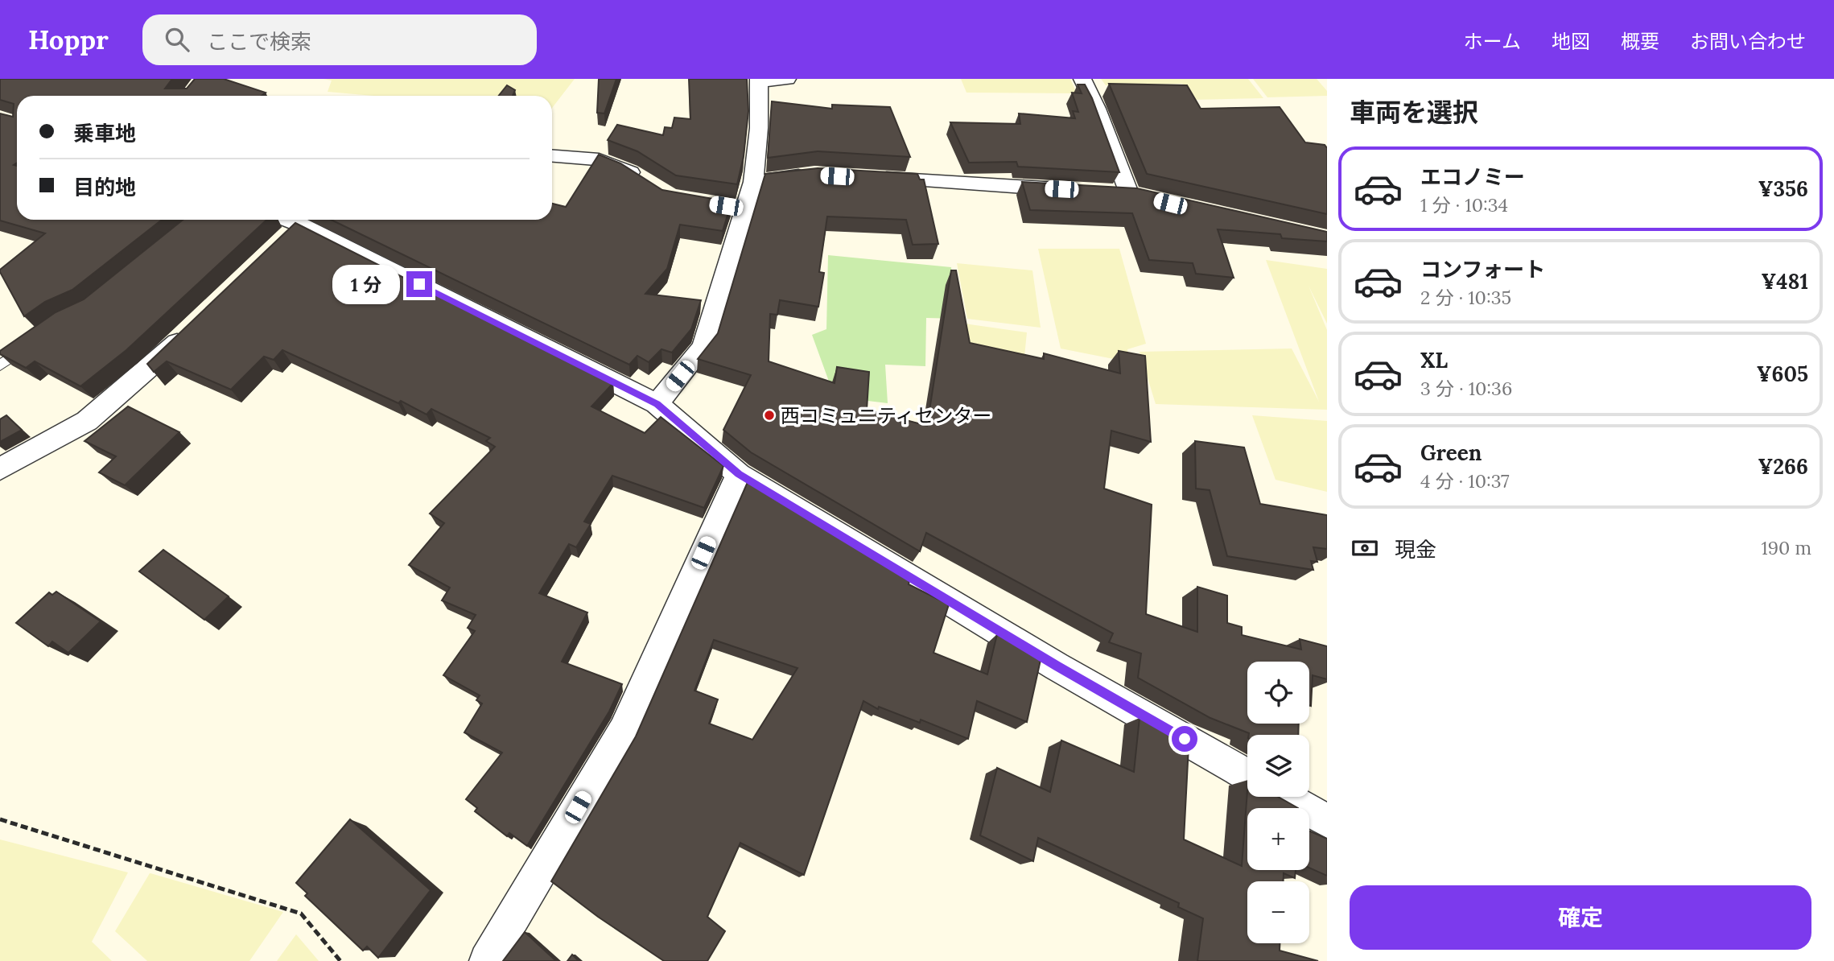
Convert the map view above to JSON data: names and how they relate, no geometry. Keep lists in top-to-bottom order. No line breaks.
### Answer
{"places":["西コミュニティセンター"],"page":{"header":"Hoppr","search":"ここで検索","nav":["ホーム","地図","概要","お問い合わせ"],"heading":"車両を選択","banner":["乗車地","目的地"],"list":[{"name":"エコノミー","note":"1 分 · 10:34","value":"¥356"},{"name":"コンフォート","note":"2 分 · 10:35","value":"¥481"},{"name":"XL","note":"3 分 · 10:36","value":"¥605"},{"name":"Green","note":"4 分 · 10:37","value":"¥266"}],"bubble":"1 分","pay":["現金","190 m"],"map_buttons":["+","−"],"buttons":"確定"}}
